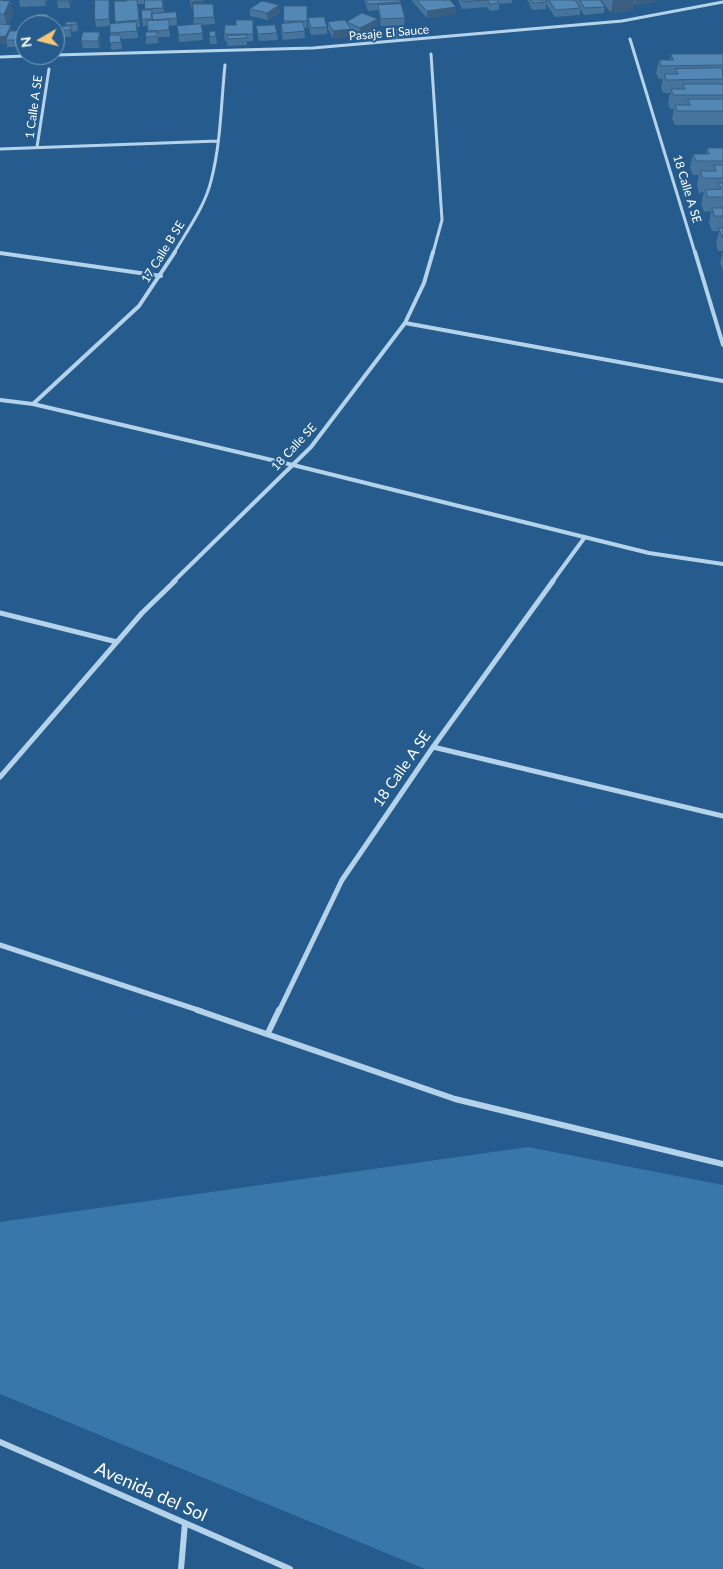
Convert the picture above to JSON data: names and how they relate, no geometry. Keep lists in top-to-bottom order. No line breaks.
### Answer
{"streets":{"street":["Pasaje El Sauce","1 Calle A SE","18 Calle A SE","17 Calle B SE","18 Calle SE","Avenida del Sol"]},"north":"left"}
